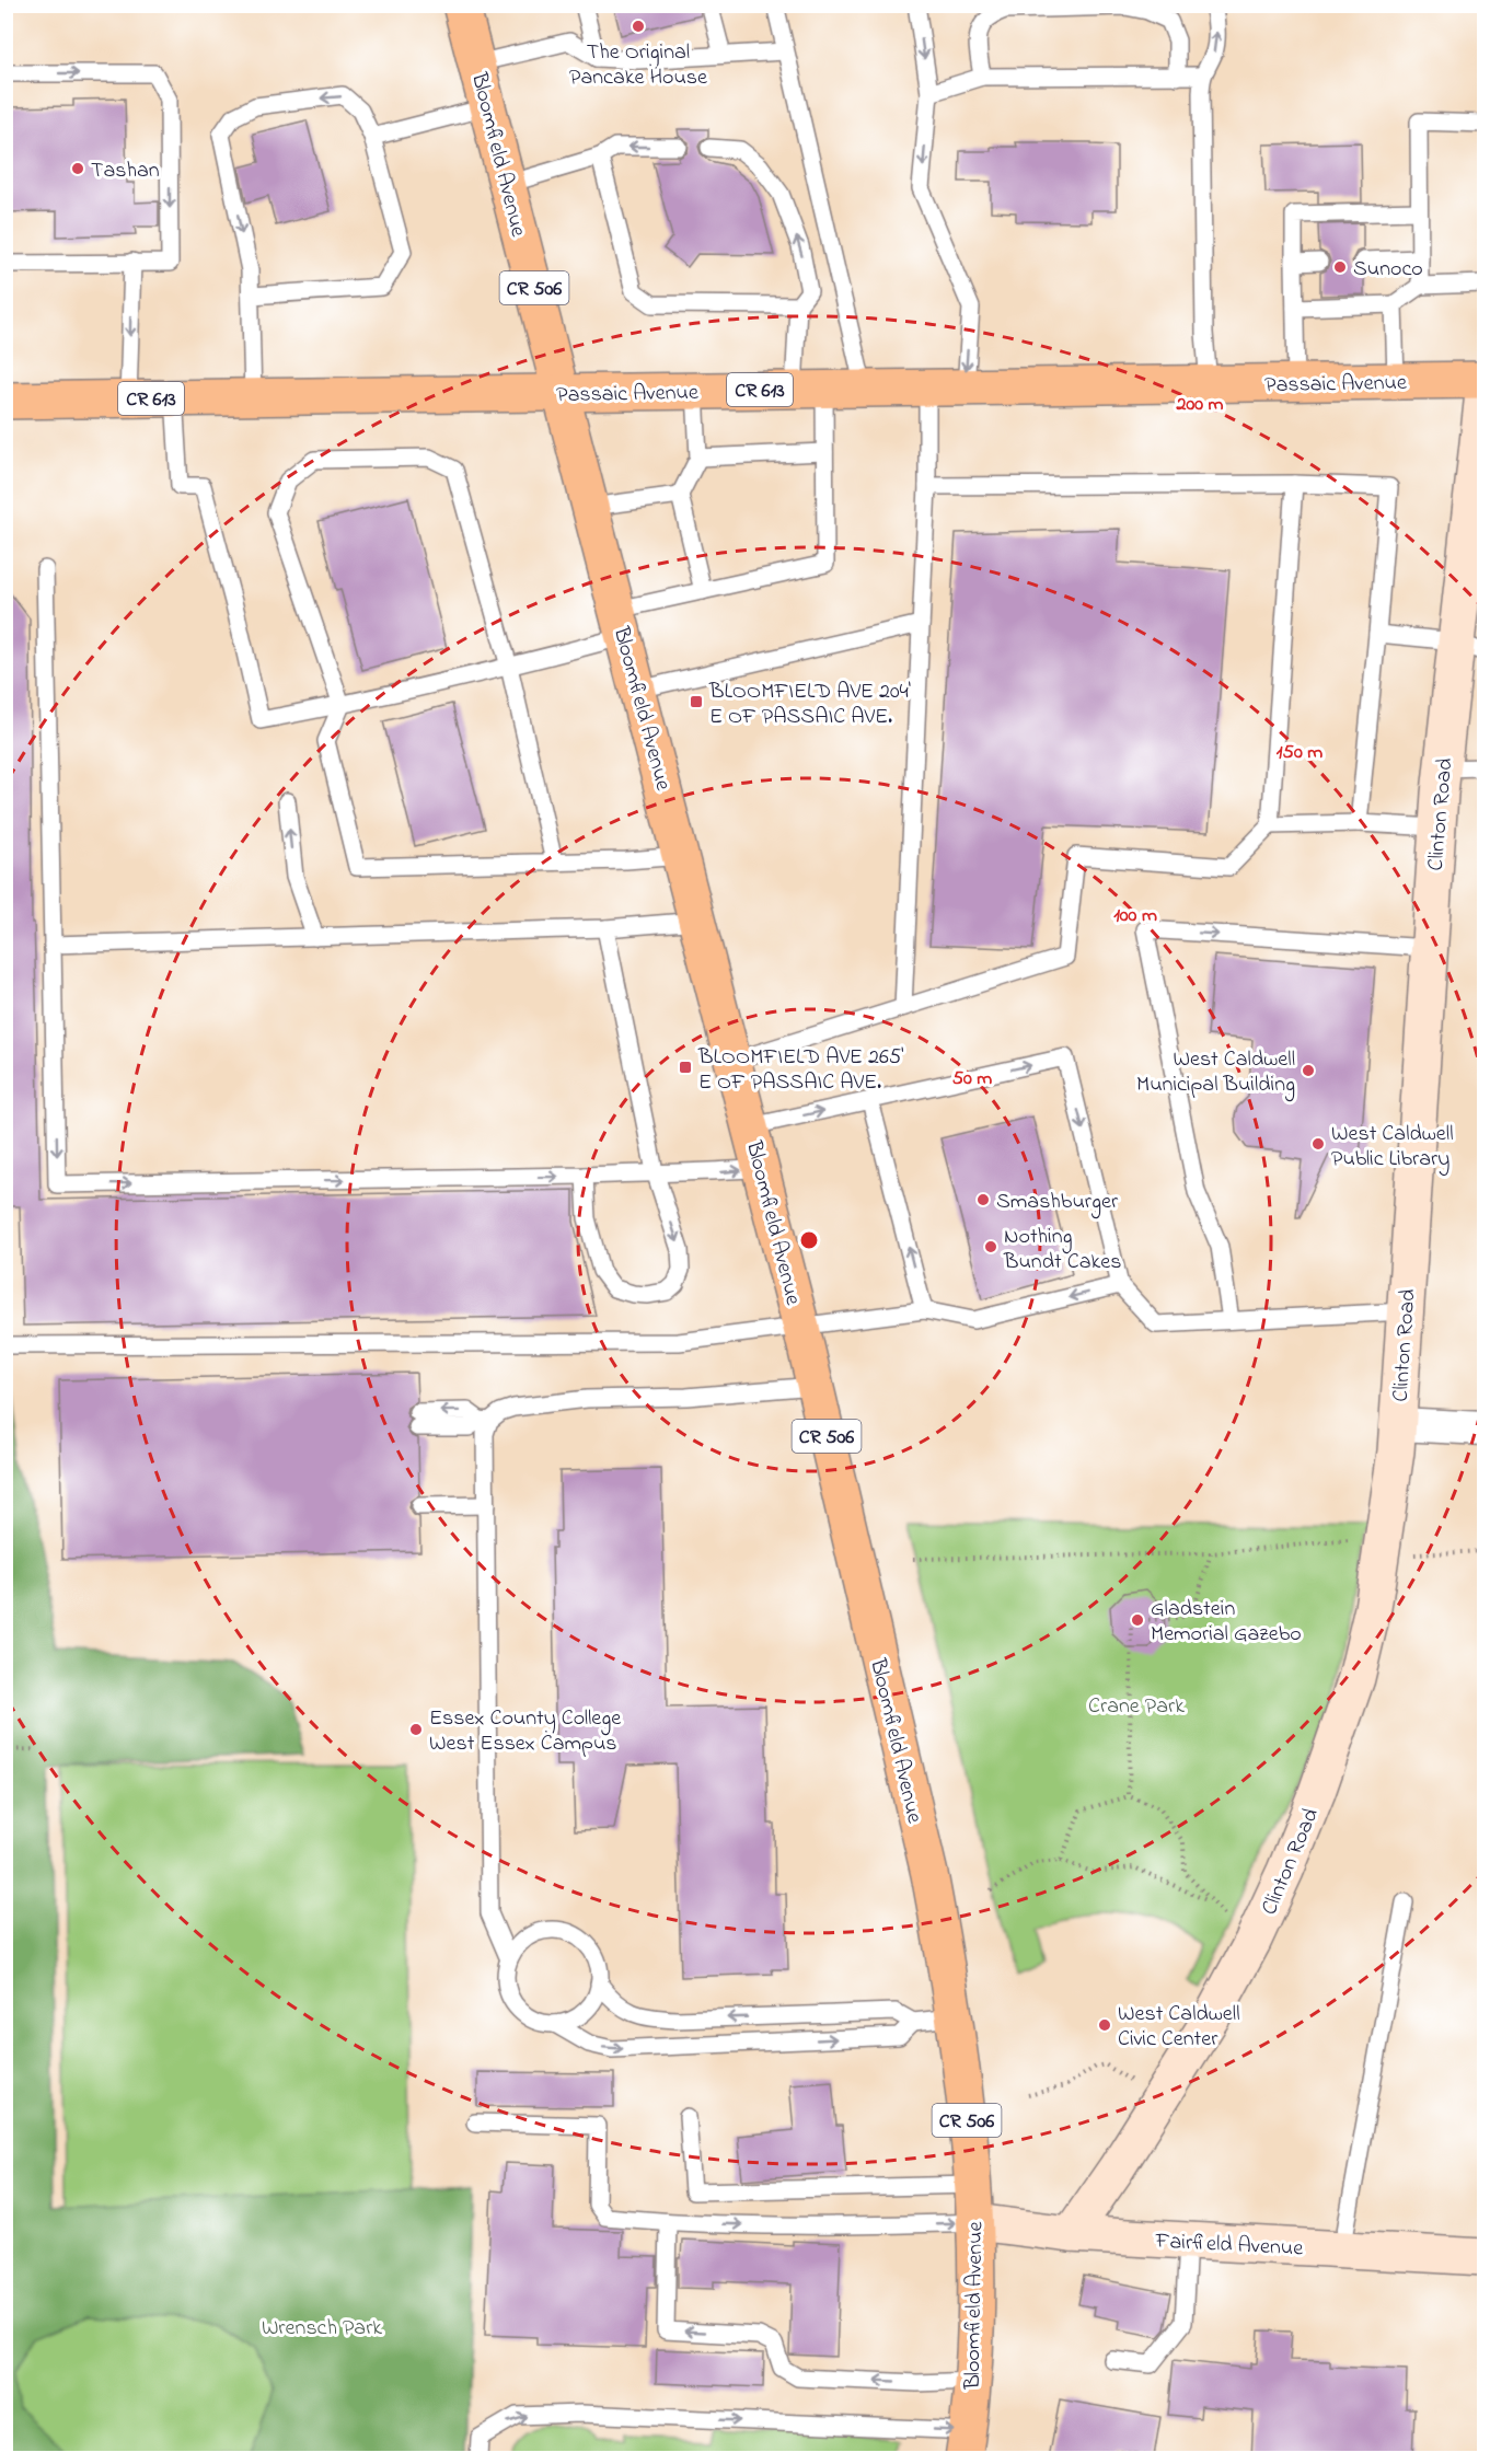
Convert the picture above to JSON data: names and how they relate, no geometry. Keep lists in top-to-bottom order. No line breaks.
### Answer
{"streets":{"main road":["Bloomfield Avenue","CR 506","Passaic Avenue","CR 613"],"street":["Clinton Road","Fairfield Avenue"]},"crossings":[["Bloomfield Avenue","Passaic Avenue"],["Bloomfield Avenue","Fairfield Avenue"],["Passaic Avenue","Clinton Road"],["Clinton Road","Fairfield Avenue"]],"parks":["Crane Park","Wrensch Park"],"places":{"other":["The Original Pancake House","Tashan","Sunoco","West Caldwell Municipal Building","West Caldwell Public Library","Smashburger","Nothing Bundt Cakes","Gladstein Memorial Gazebo","Essex County College West Essex Campus","West Caldwell Civic Center"],"transit":["BLOOMFIELD AVE 204' E OF PASSAIC AVE.","BLOOMFIELD AVE 265' E OF PASSAIC AVE."]},"rings":["200 m","150 m","100 m","50 m"]}
